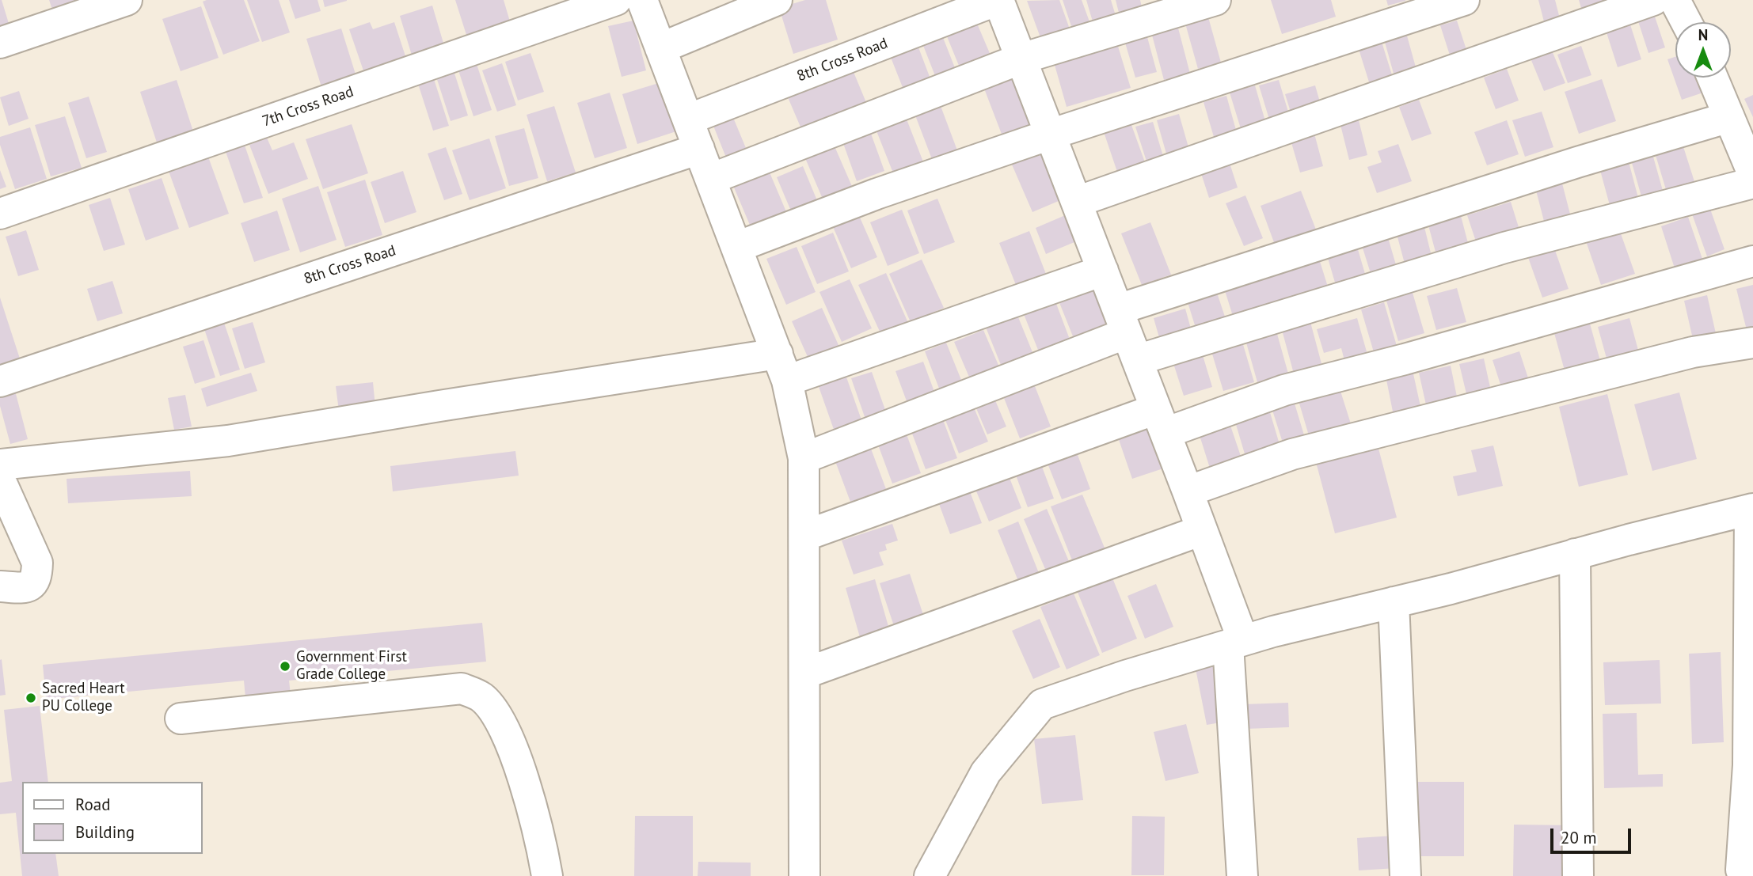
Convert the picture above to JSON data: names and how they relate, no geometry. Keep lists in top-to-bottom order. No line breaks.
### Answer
{"streets":{"street":["8th Cross Road","7th Cross Road"]},"places":["Government First Grade College","Sacred Heart PU College"],"legend":["Road","Building"],"scale_bar":"20 m","north":"top"}
